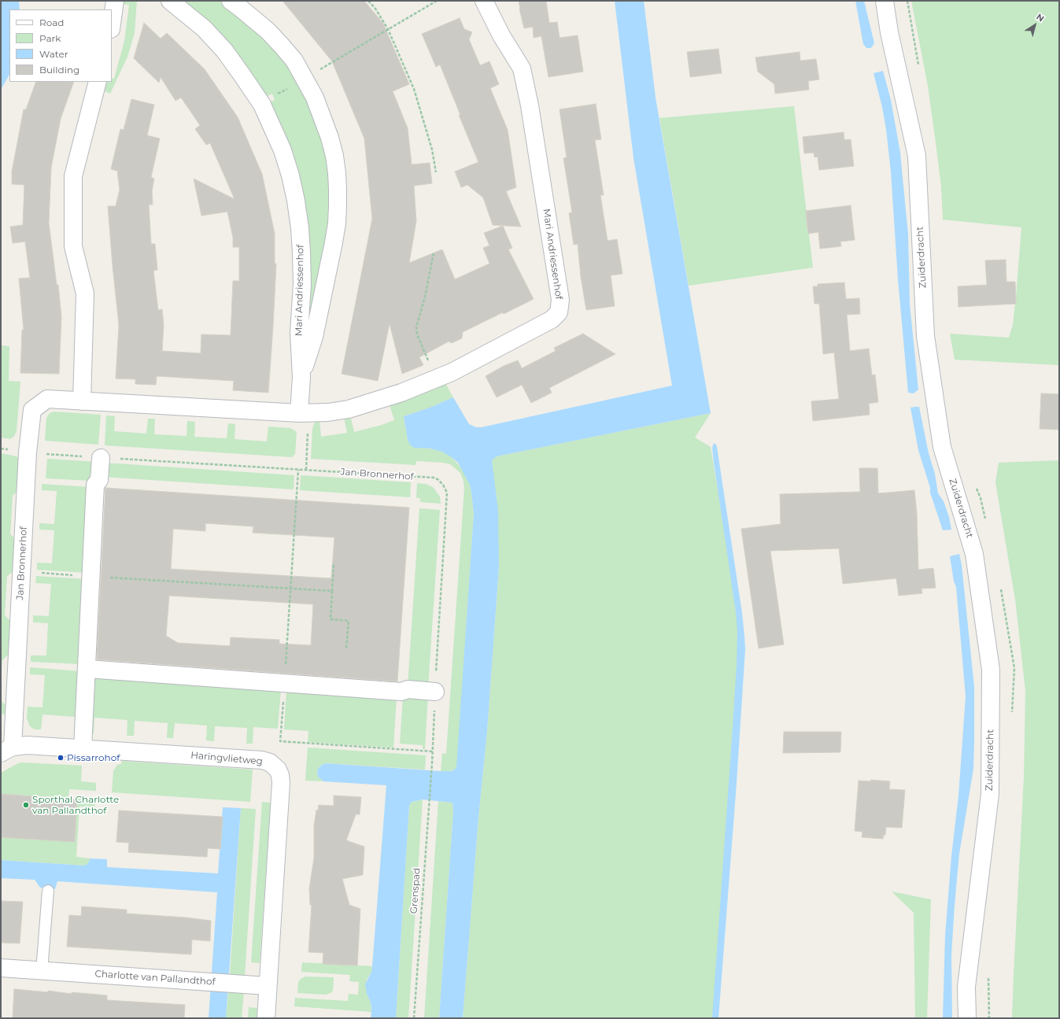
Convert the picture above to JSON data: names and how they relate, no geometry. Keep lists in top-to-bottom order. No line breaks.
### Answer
{"streets":{"street":["Mari Andriessenhof","Zuiderdracht","Jan Bronnerhof","Haringvlietweg","Charlotte van Pallandthof"],"path":["Grenspad"]},"crossings":[["Mari Andriessenhof","Jan Bronnerhof"],["Jan Bronnerhof","Haringvlietweg"],["Jan Bronnerhof","Grenspad"],["Haringvlietweg","Charlotte van Pallandthof"]],"places":["Pissarrohof","Sporthal Charlotte van Pallandthof"],"legend":["Road","Park","Water","Building"],"north":"top right"}
